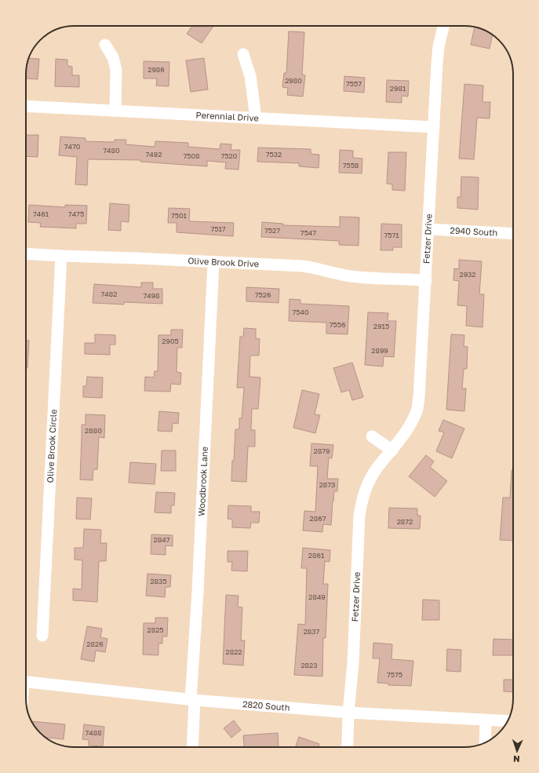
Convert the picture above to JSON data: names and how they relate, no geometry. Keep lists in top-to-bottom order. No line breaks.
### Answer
{"streets":{"street":["Perennial Drive","2940 South","Fetzer Drive","Olive Brook Drive","Olive Brook Circle","Woodbrook Lane","2820 South"]},"crossings":[["Perennial Drive","Fetzer Drive"],["2940 South","Fetzer Drive"],["Fetzer Drive","Olive Brook Drive"],["Fetzer Drive","2820 South"],["Olive Brook Drive","Olive Brook Circle"],["Olive Brook Drive","Woodbrook Lane"],["Woodbrook Lane","2820 South"]],"house_numbers":["2986","2980","7557","2981","7470","7480","7492","7532","7508","7520","7558","7461","7475","7501","7517","7527","7547","7571","2932","7482","7526","7498","7540","7556","2915","2905","2899","2880","2879","2873","2867","2872","2847","2861","2835","2849","2825","2837","2826","2822","2823","7575","7488"],"north":"bottom"}
